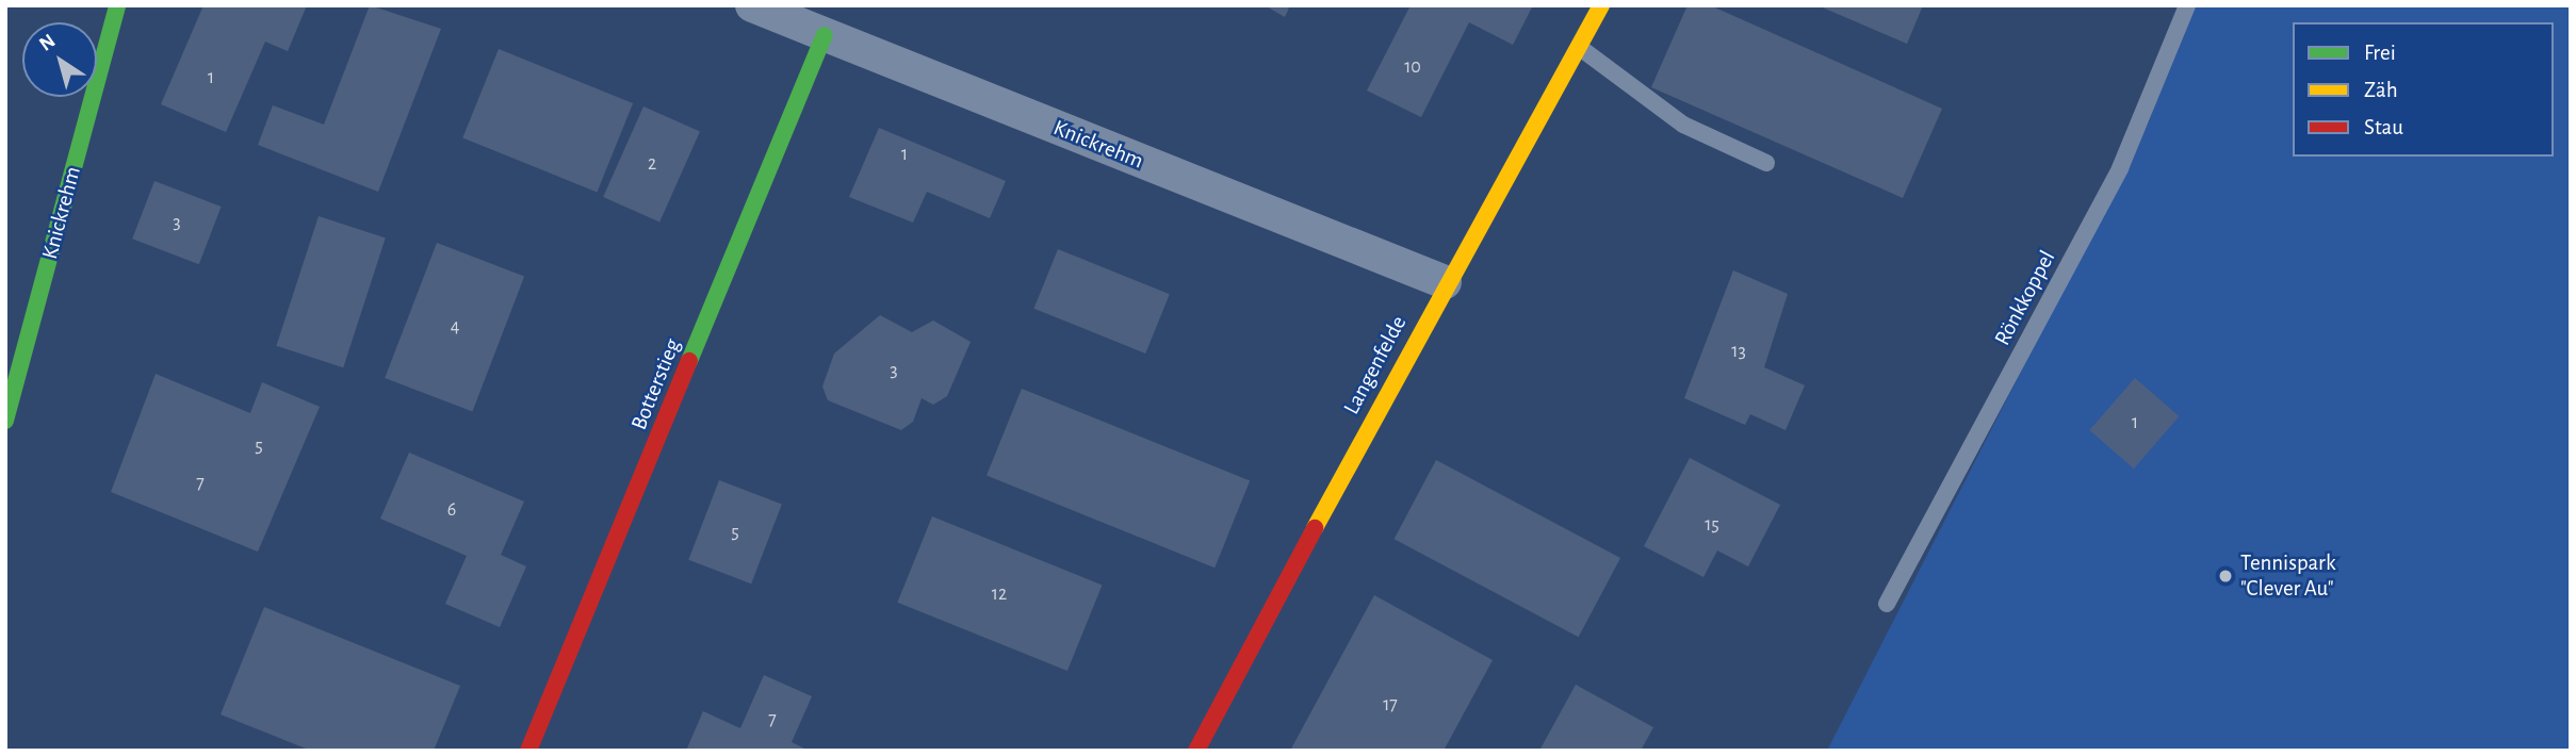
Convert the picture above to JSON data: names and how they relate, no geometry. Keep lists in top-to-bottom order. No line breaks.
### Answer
{"streets":{"street":["Knickrehm","Langenfelde","Botterstieg"],"lane":["Rönkkoppel"]},"crossings":[["Knickrehm","Langenfelde"],["Knickrehm","Botterstieg"]],"places":["Tennispark \"Clever Au\""],"house_numbers":["10","1","1","2","3","4","13","3","1","5","7","6","15","5","12","17","7"],"legend":["Frei","Zäh","Stau"],"north":"top left"}
